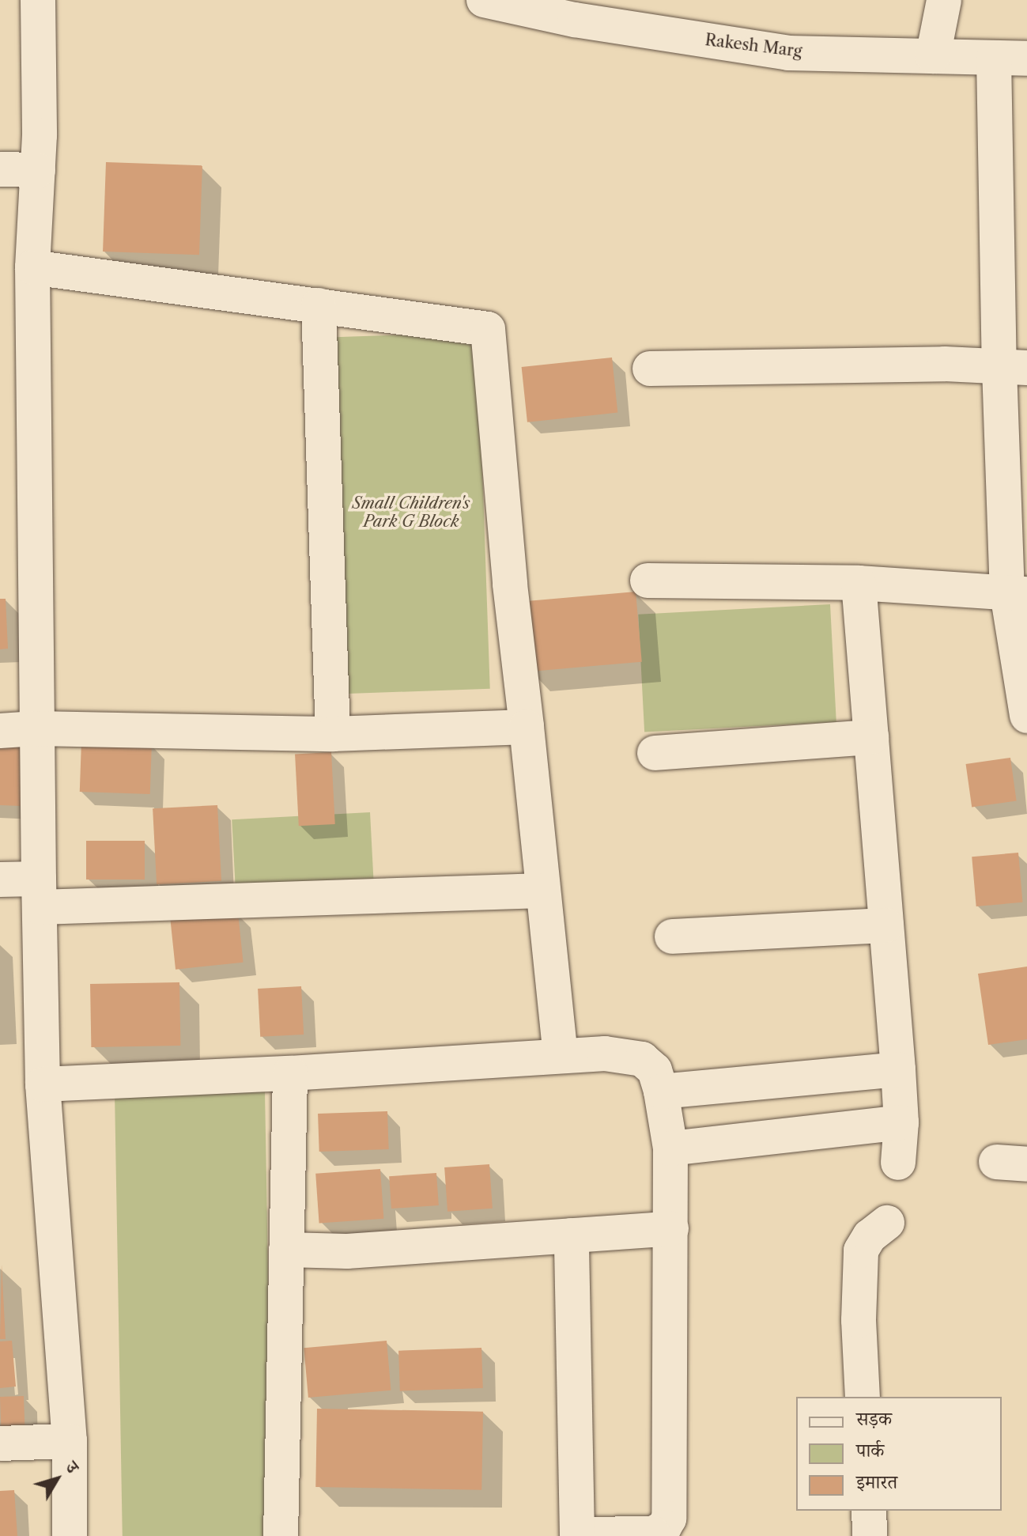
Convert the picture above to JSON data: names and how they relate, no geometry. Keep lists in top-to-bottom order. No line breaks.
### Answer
{"streets":{"street":["Rakesh Marg"]},"parks":["Small Children's Park G Block"],"legend":["सड़क","पार्क","इमारत"],"north":"top right"}
